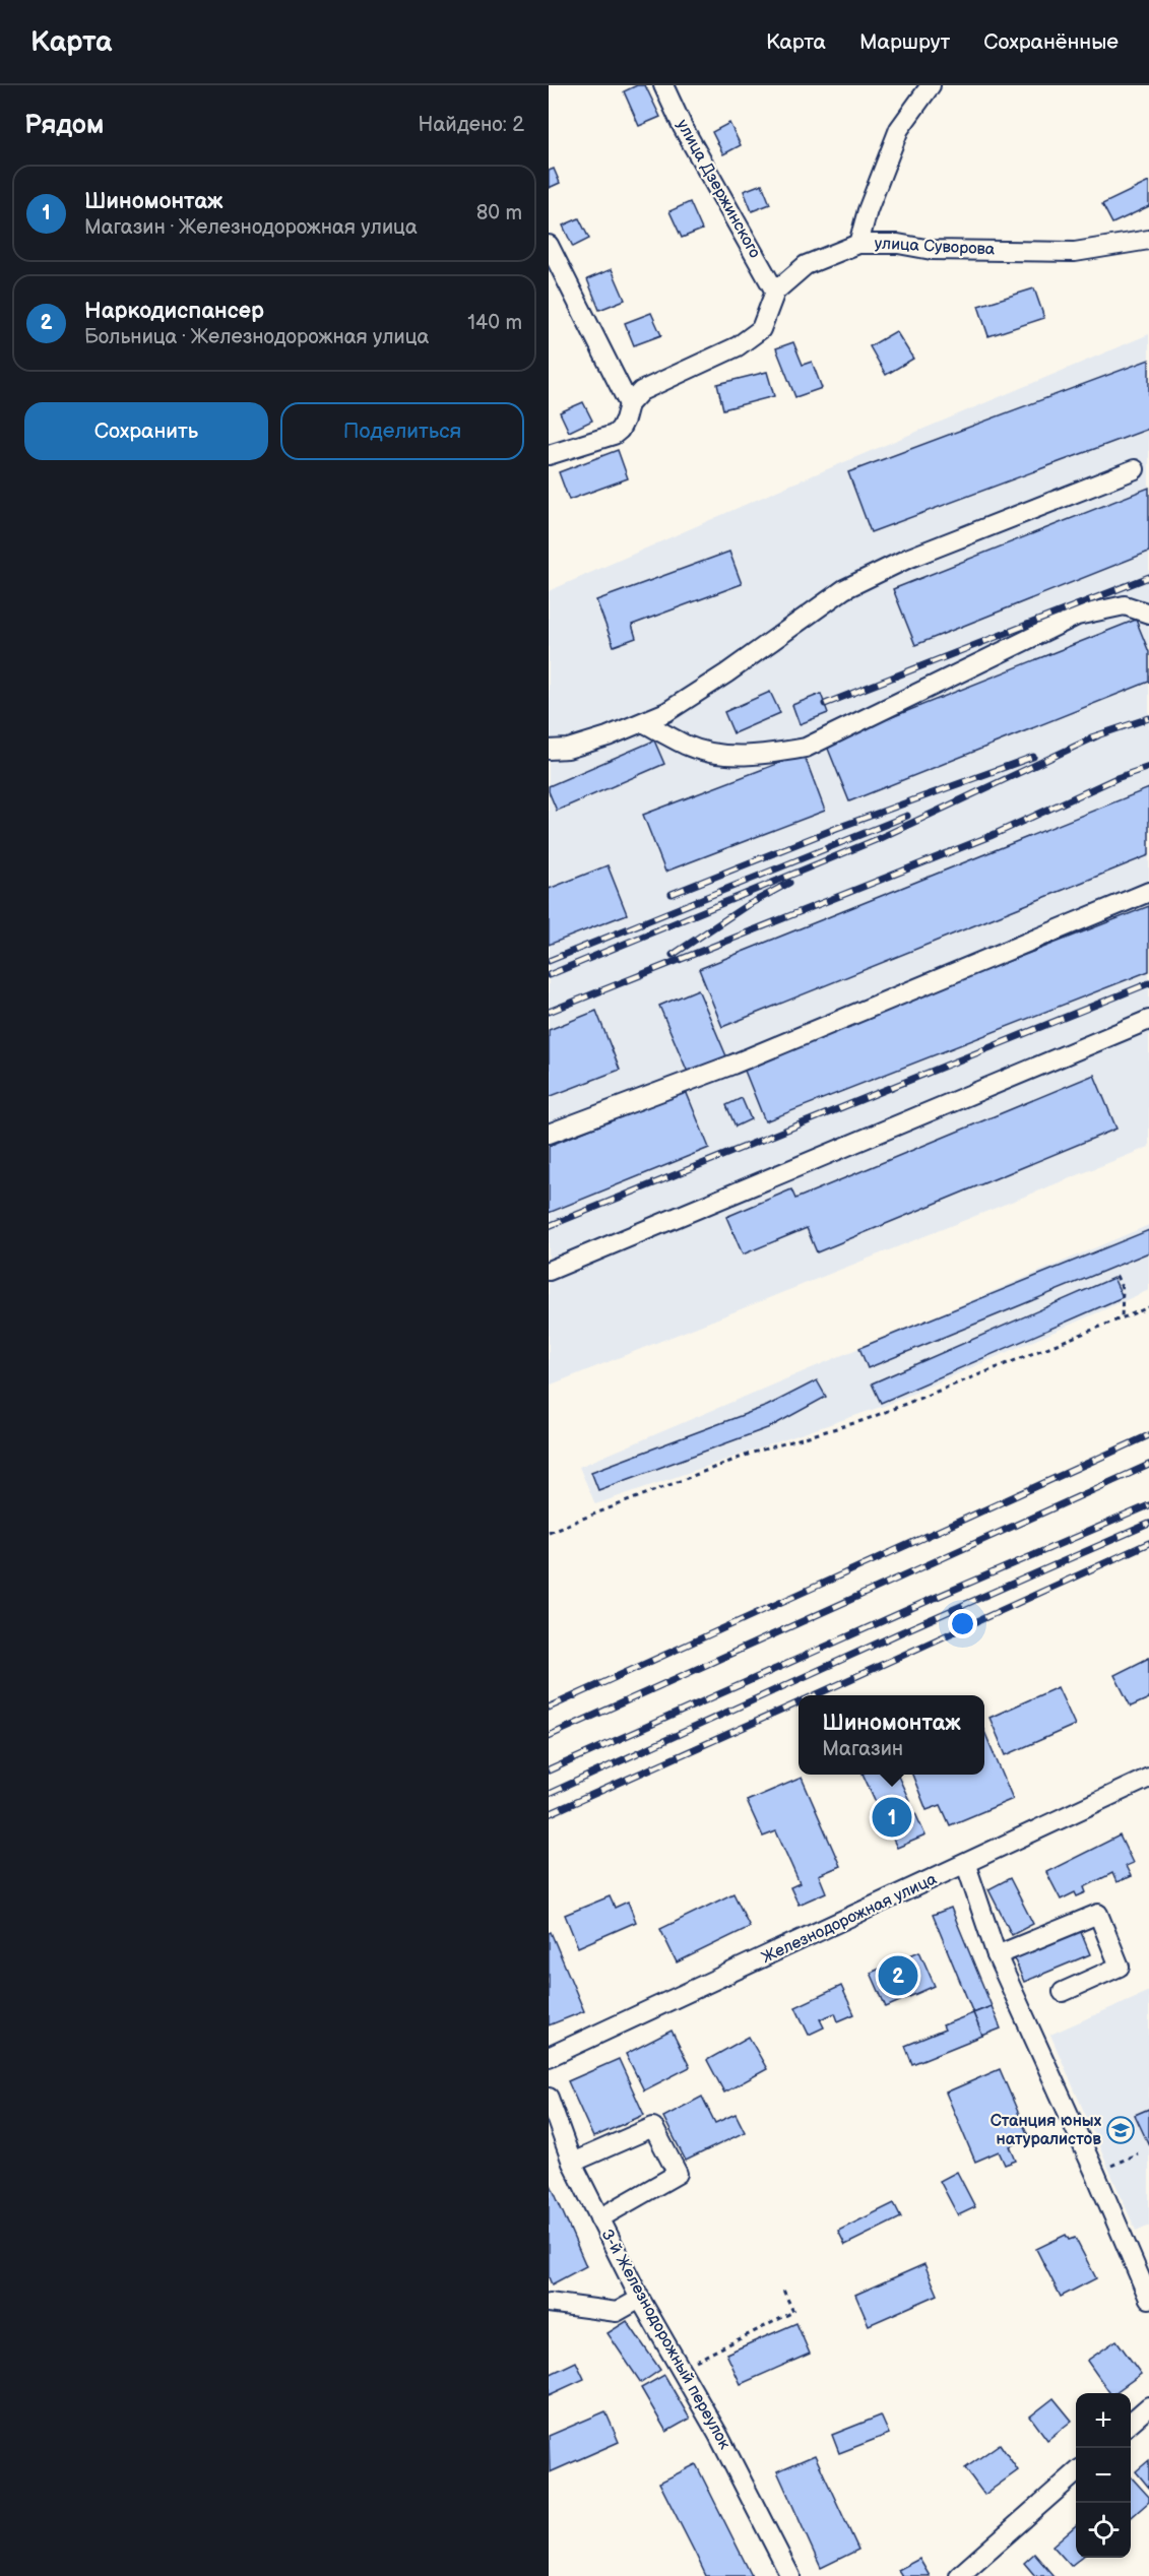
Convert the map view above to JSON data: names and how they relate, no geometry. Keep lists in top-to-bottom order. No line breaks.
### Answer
{"streets":{"street":["улица Дзержинского","улица Суворова","Железнодорожная улица","3-й Железнодорожный переулок"]},"crossings":[["улица Дзержинского","улица Суворова"]],"places":{"school or university":["Станция юных натуралистов"]},"page":{"header":"Карта","nav":["Карта","Маршрут","Сохранённые"],"heading":["Рядом","Найдено: 2"],"list":[{"mark":"1","name":"Шиномонтаж","note":"Магазин · Железнодорожная улица","value":"80 m"},{"mark":"2","name":"Наркодиспансер","note":"Больница · Железнодорожная улица","value":"140 m"}],"buttons":["Сохранить","Поделиться"],"popup":["Шиномонтаж","Магазин"],"pins":["1","2"],"map_buttons":["+","−"]}}
